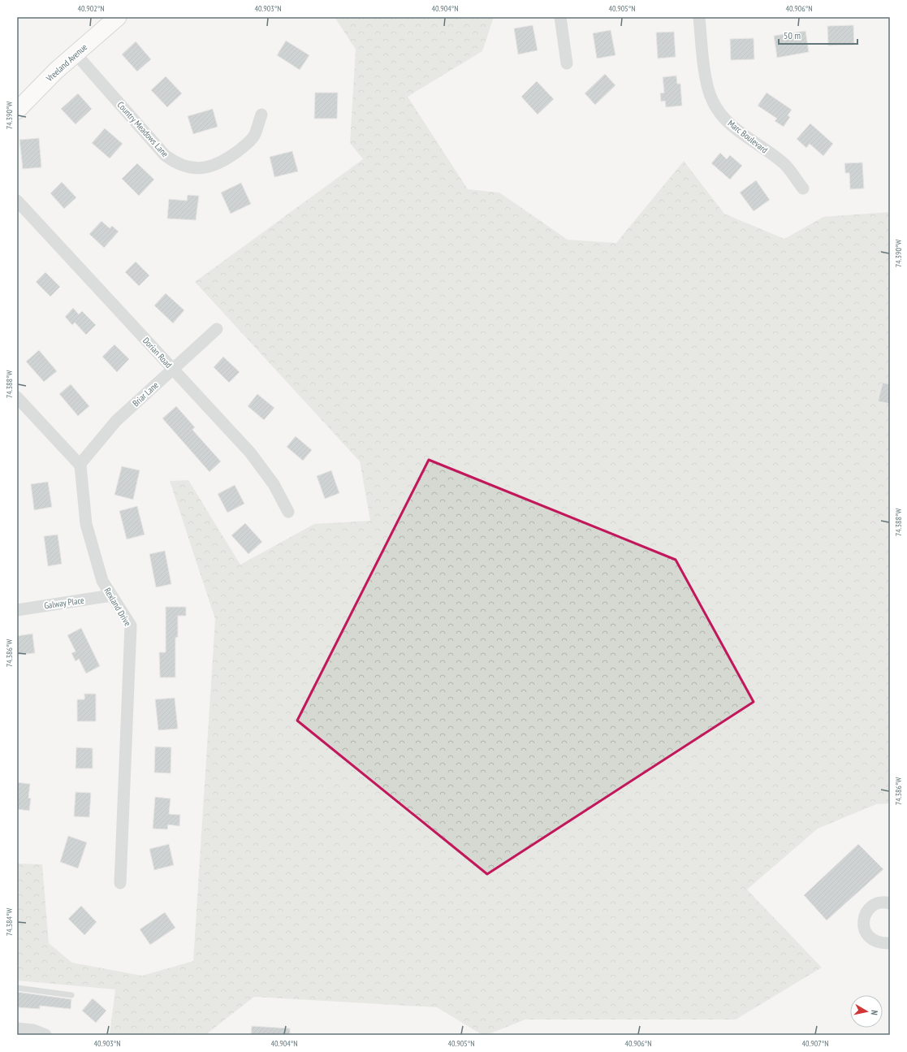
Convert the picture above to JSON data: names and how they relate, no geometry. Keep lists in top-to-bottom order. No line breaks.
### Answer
{"streets":{"street":["Vreeland Avenue","Country Meadows Lane","Marc Boulevard","Dorian Road","Briar Lane","Galway Place","Rexland Drive"]},"crossings":[["Vreeland Avenue","Country Meadows Lane"],["Dorian Road","Briar Lane"],["Briar Lane","Rexland Drive"],["Galway Place","Rexland Drive"]],"scale_bar":"50 m","north":"right","coordinates":["40.902°N","40.903°N","40.904°N","40.905°N","40.906°N","74.390°W","74.388°W","74.386°W","74.384°W","40.907°N"]}
